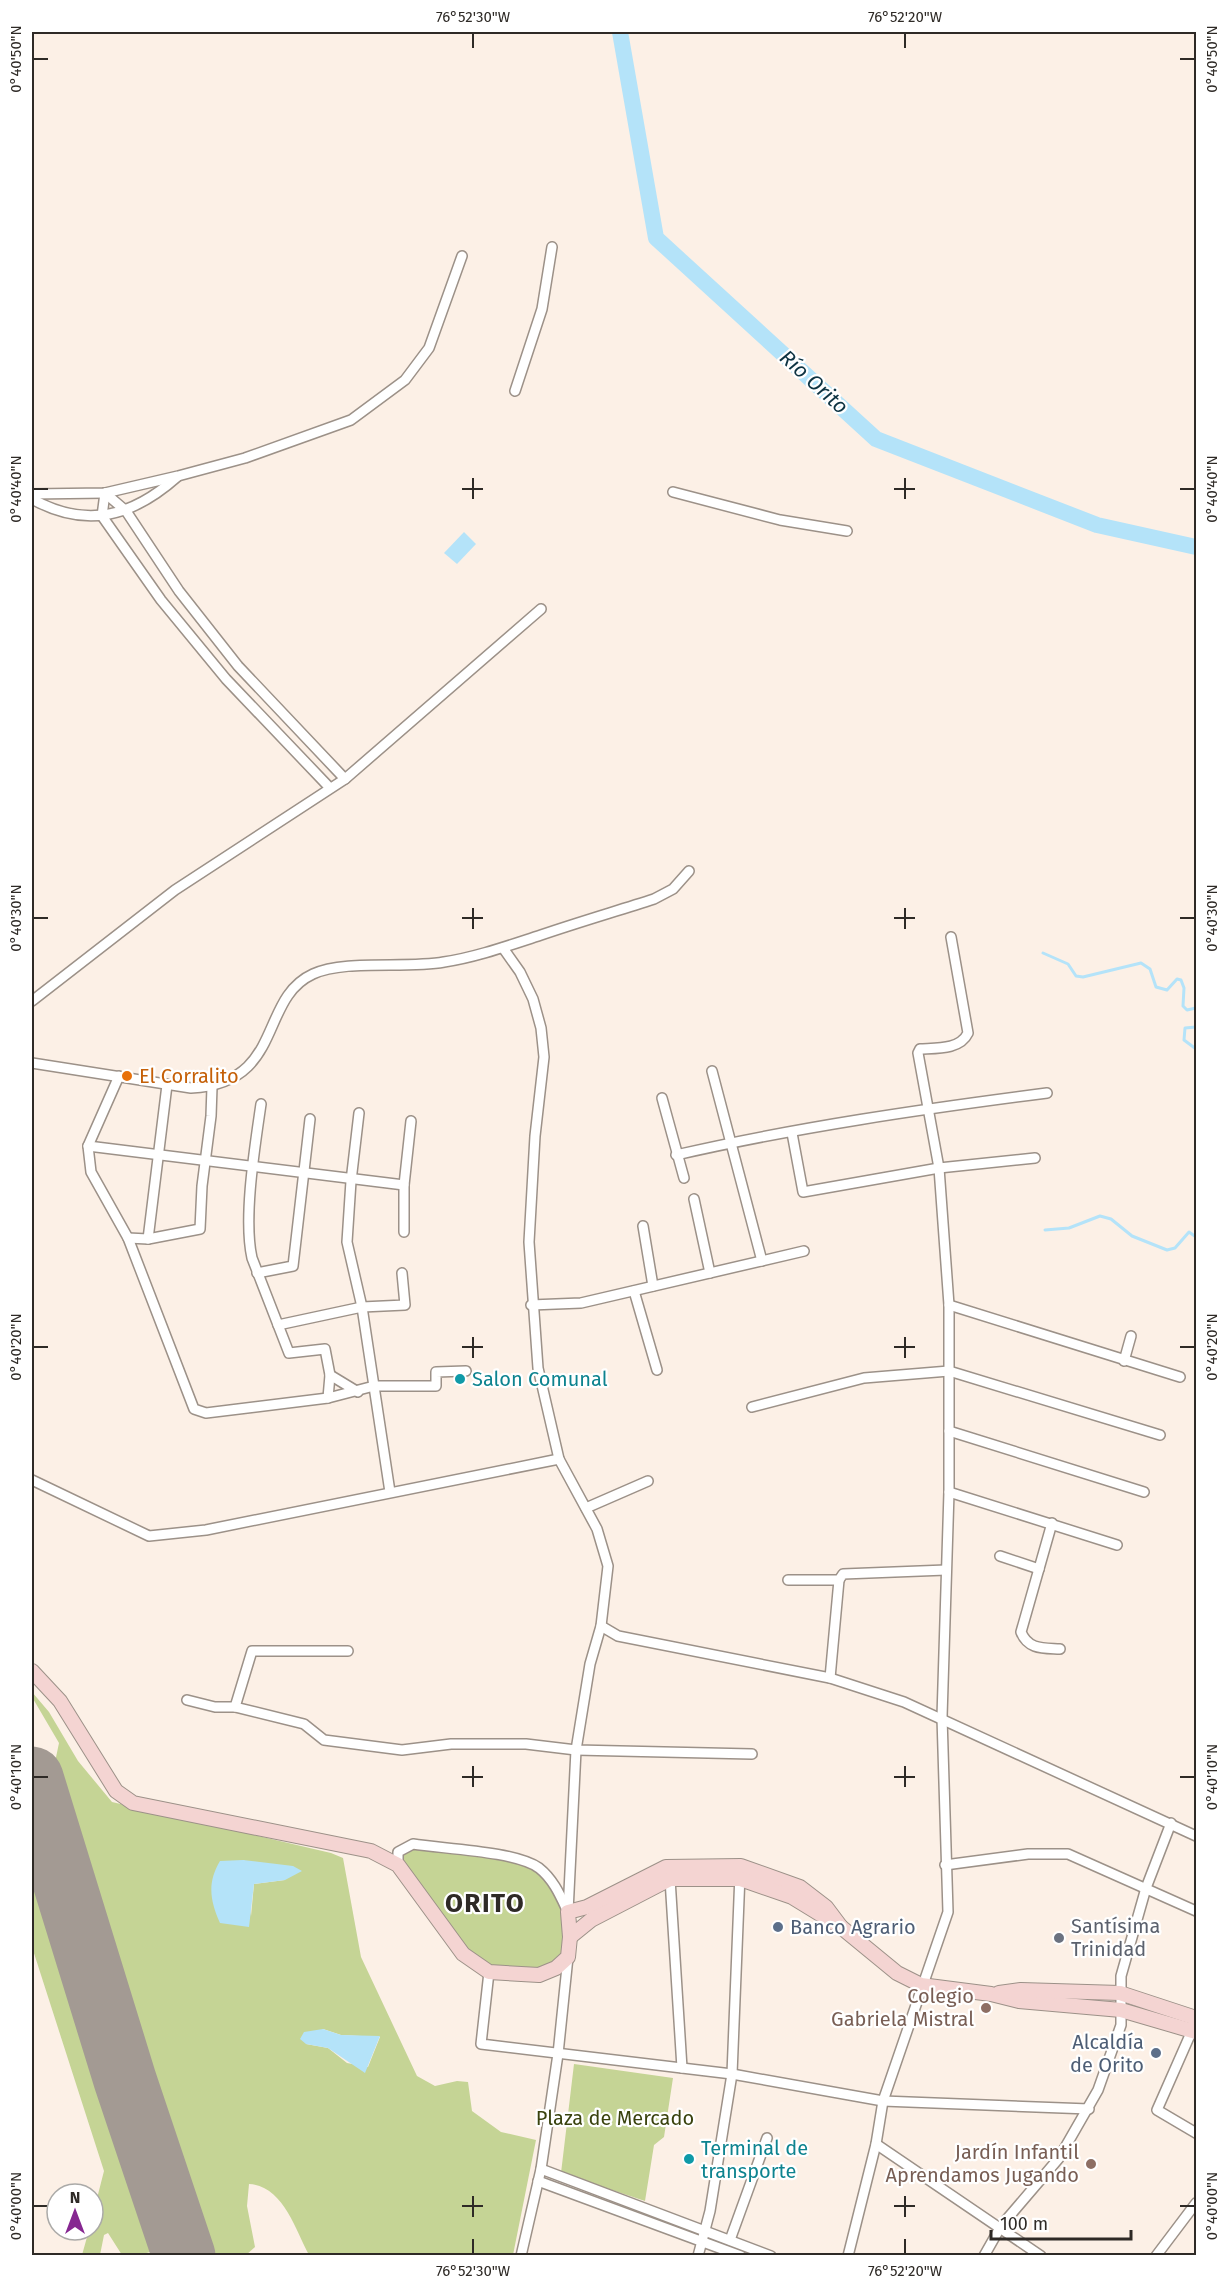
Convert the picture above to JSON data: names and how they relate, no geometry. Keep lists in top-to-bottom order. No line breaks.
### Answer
{"districts":["ORITO"],"water":["Río Orito"],"parks":["Plaza de Mercado"],"places":["El Corralito","Salon Comunal","Banco Agrario","Santísima Trinidad","Colegio Gabriela Mistral","Alcaldía de Orito","Terminal de transporte","Jardín Infantil Aprendamos Jugando"],"scale_bar":"100 m","north":"top","coordinates":["76°52'30\"W","76°52'20\"W","0°40'50\"N","0°40'40\"N","0°40'30\"N","0°40'20\"N","0°40'10\"N","0°40'00\"N"]}
